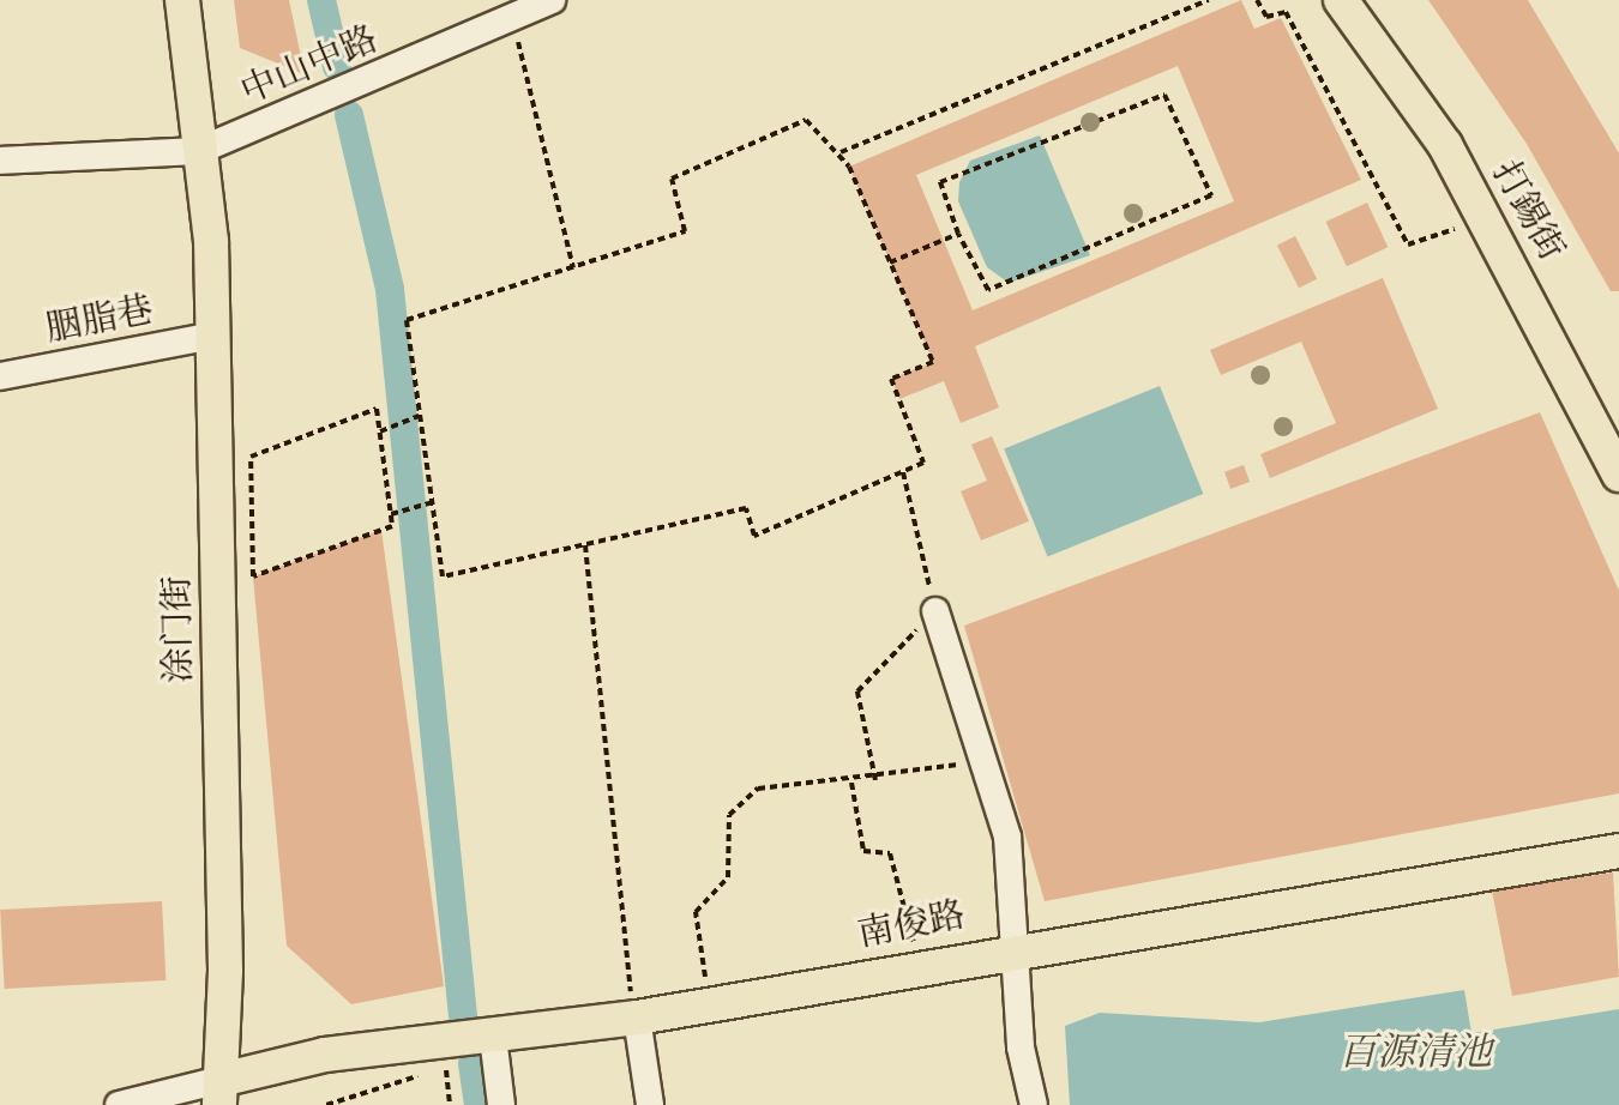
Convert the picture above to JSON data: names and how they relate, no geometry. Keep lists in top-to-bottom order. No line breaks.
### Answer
{"streets":{"main road":["打錫街","涂门街","南俊路"],"street":["中山中路","胭脂巷"]},"crossings":[["中山中路","涂门街"],["胭脂巷","涂门街"],["涂门街","南俊路"]],"water":["百源清池"]}
